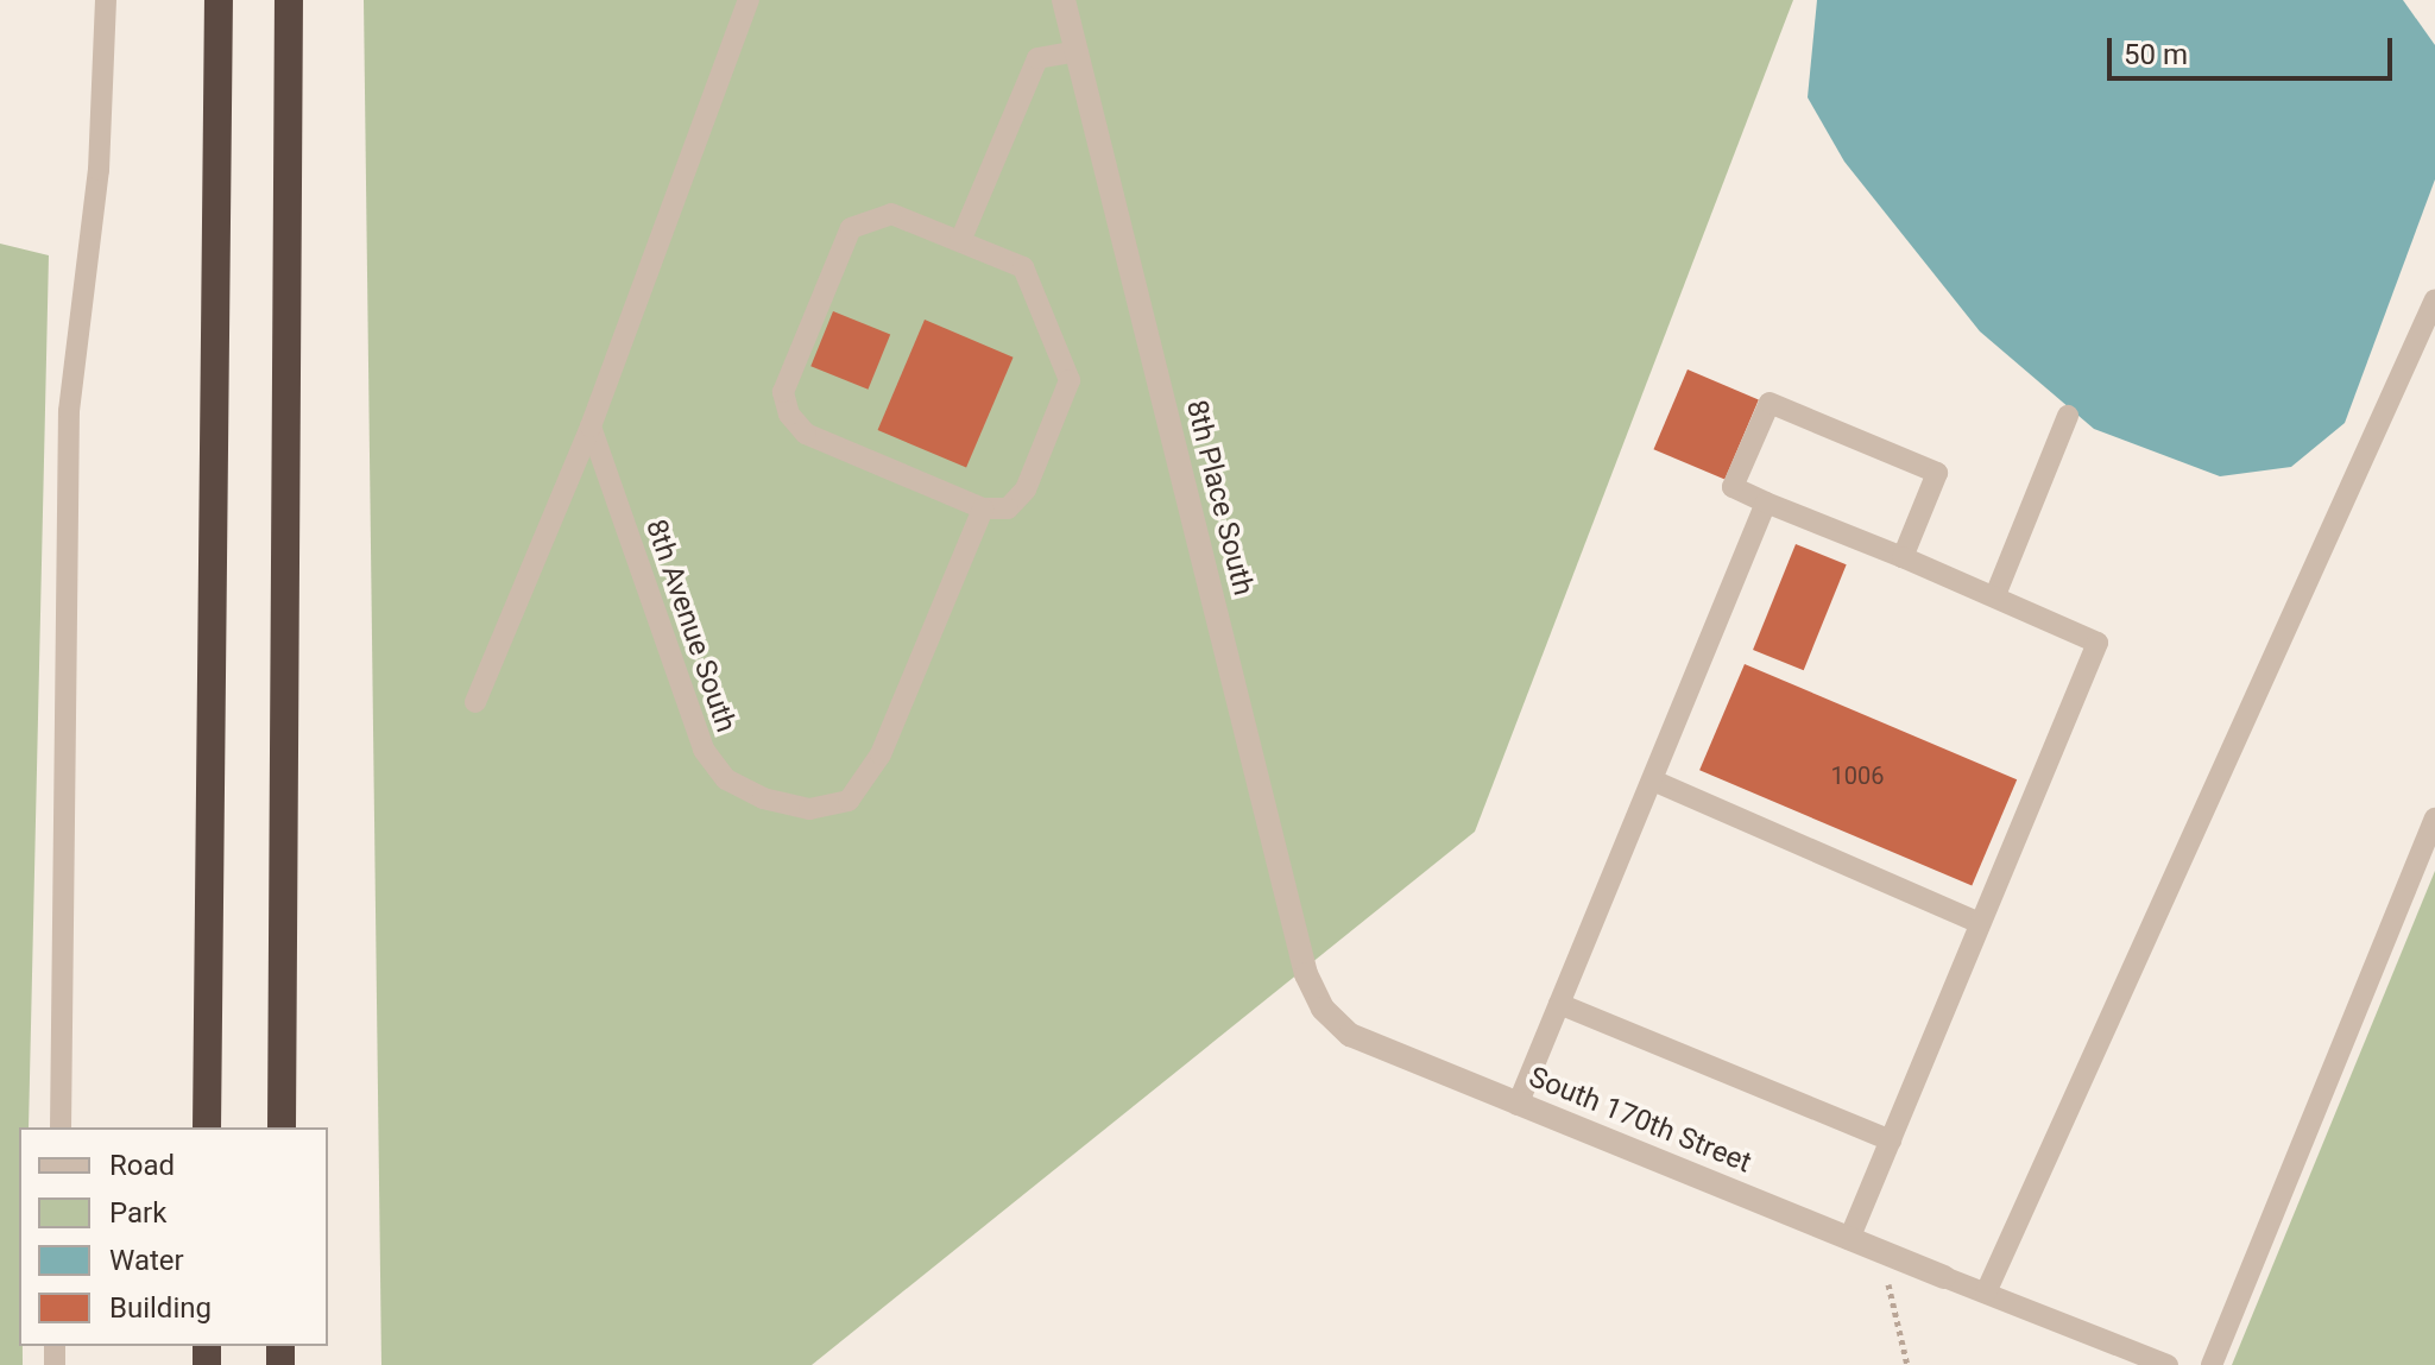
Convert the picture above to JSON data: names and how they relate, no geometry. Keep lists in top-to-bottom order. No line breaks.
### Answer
{"streets":{"street":["8th Place South","South 170th Street"],"lane":["8th Avenue South"]},"crossings":[["8th Place South","South 170th Street"]],"house_numbers":["1006"],"legend":["Road","Park","Water","Building"],"scale_bar":"50 m"}
